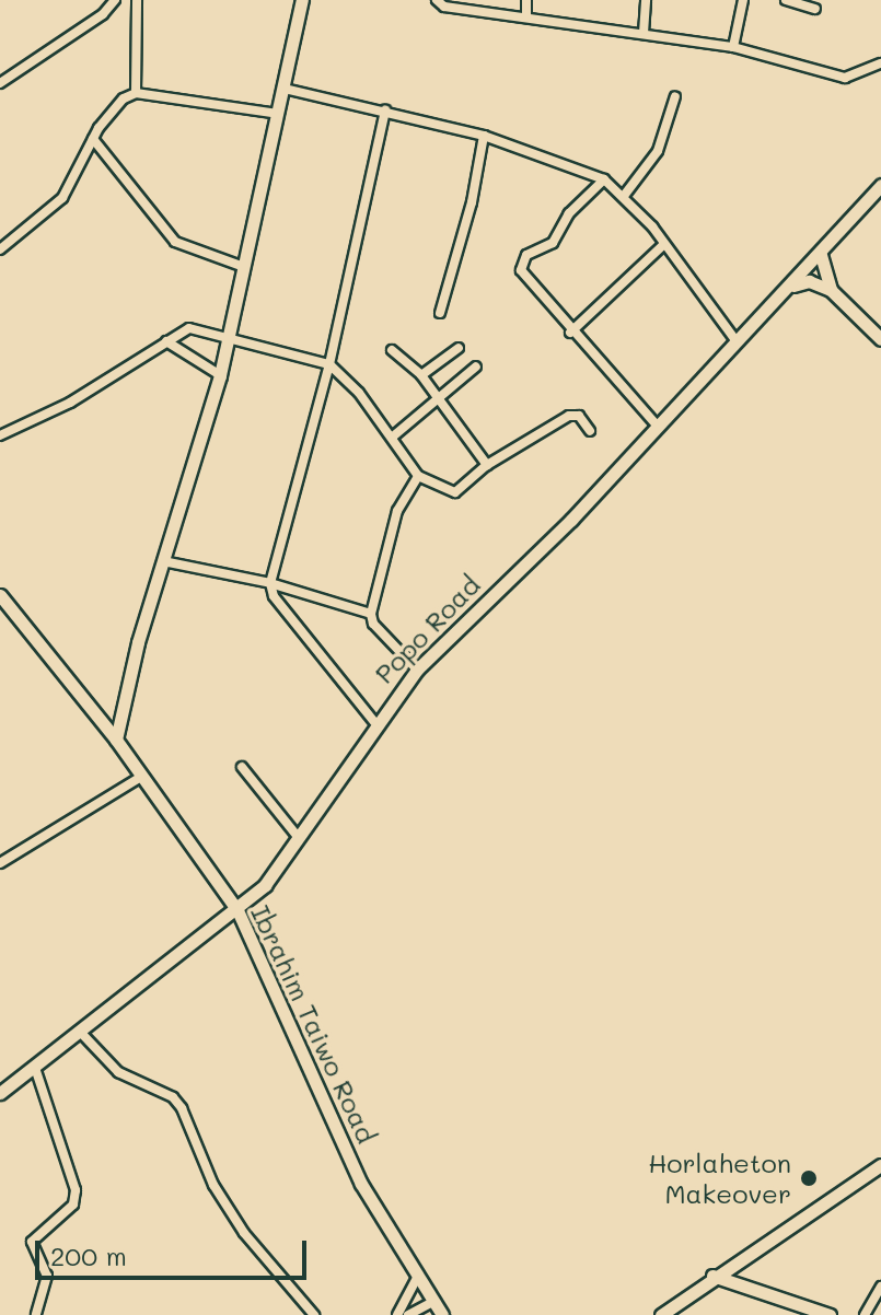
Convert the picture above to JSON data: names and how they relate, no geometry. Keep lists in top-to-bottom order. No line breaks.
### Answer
{"streets":{"main road":["Popo Road","Ibrahim Taiwo Road"]},"crossings":[["Popo Road","Ibrahim Taiwo Road"]],"places":["Horlaheton Makeover"],"scale_bar":"200 m"}
